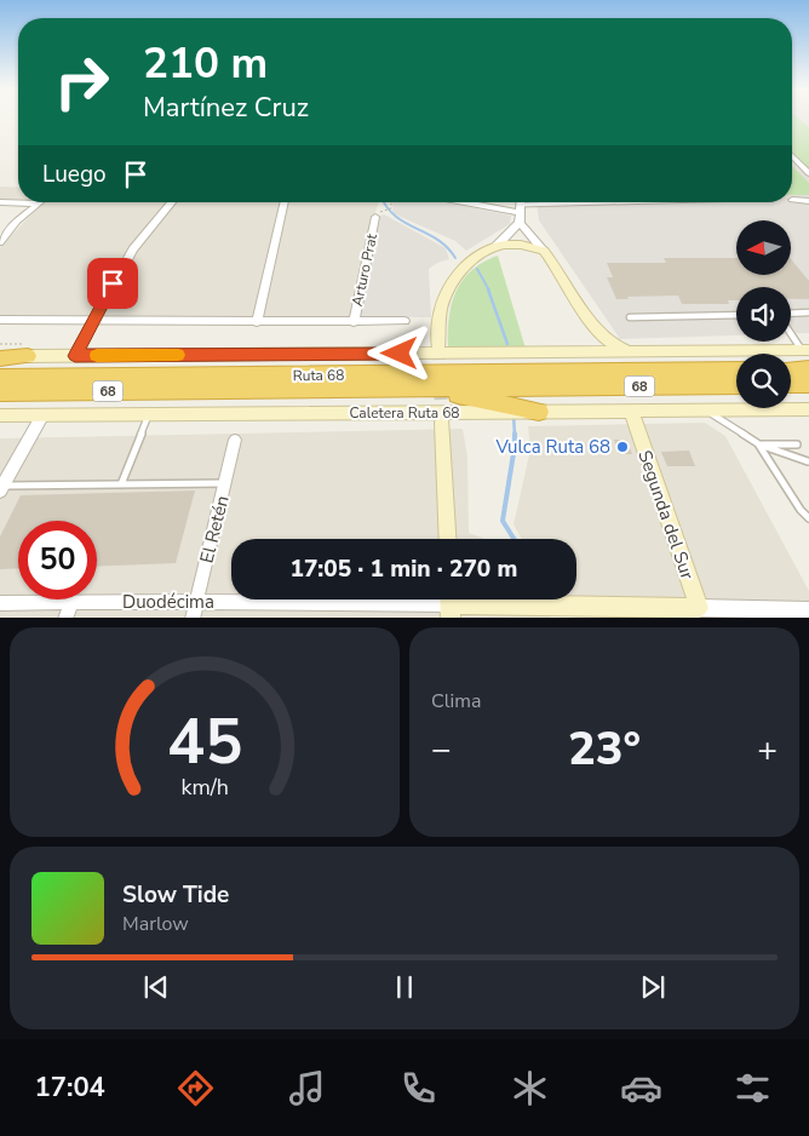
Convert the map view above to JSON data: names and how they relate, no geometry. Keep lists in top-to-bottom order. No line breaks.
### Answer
{"streets":{"highway":["Ruta 68","68"],"main road":["Caletera Ruta 68","Segunda del Sur","Duodécima"],"street":["Arturo Prat","El Retén"]},"crossings":[["Caletera Ruta 68","Segunda del Sur"],["Segunda del Sur","Duodécima"],["El Retén","Duodécima"]],"places":["Vulca Ruta 68"],"north":"left","page":{"turn":["210 m","Martínez Cruz"],"then":"Luego","limit":"50","trip":"17:05 · 1 min · 270 m","tile":"Clima","heat":["−","23°","+"],"song":["Slow Tide","Marlow"],"tabs":"17:04","gauge":["45","km/h"]}}
